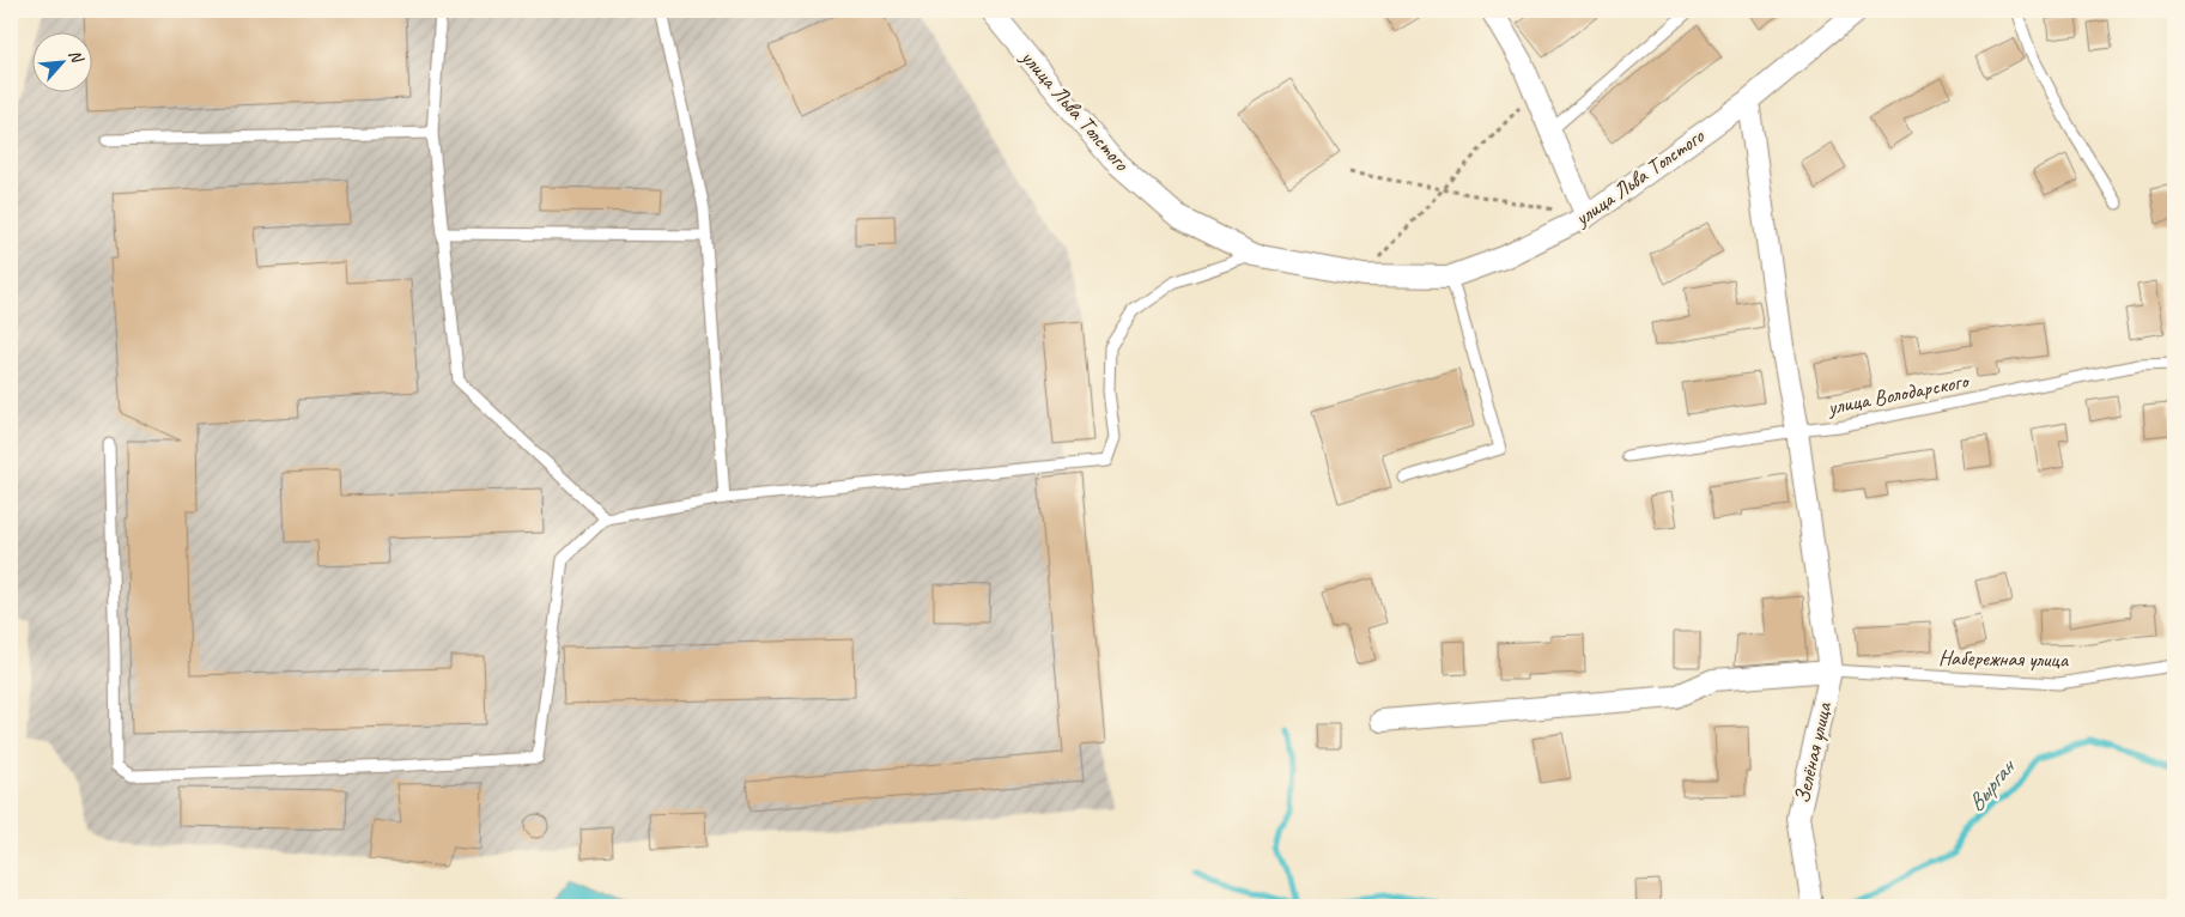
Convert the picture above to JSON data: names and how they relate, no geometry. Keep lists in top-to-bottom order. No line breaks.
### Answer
{"streets":{"street":["улица Льва Толстого","Зелёная улица"],"lane":["улица Володарского","Набережная улица"]},"crossings":[["Набережная улица","Зелёная улица"]],"water":["Вырган"],"north":"top right"}
